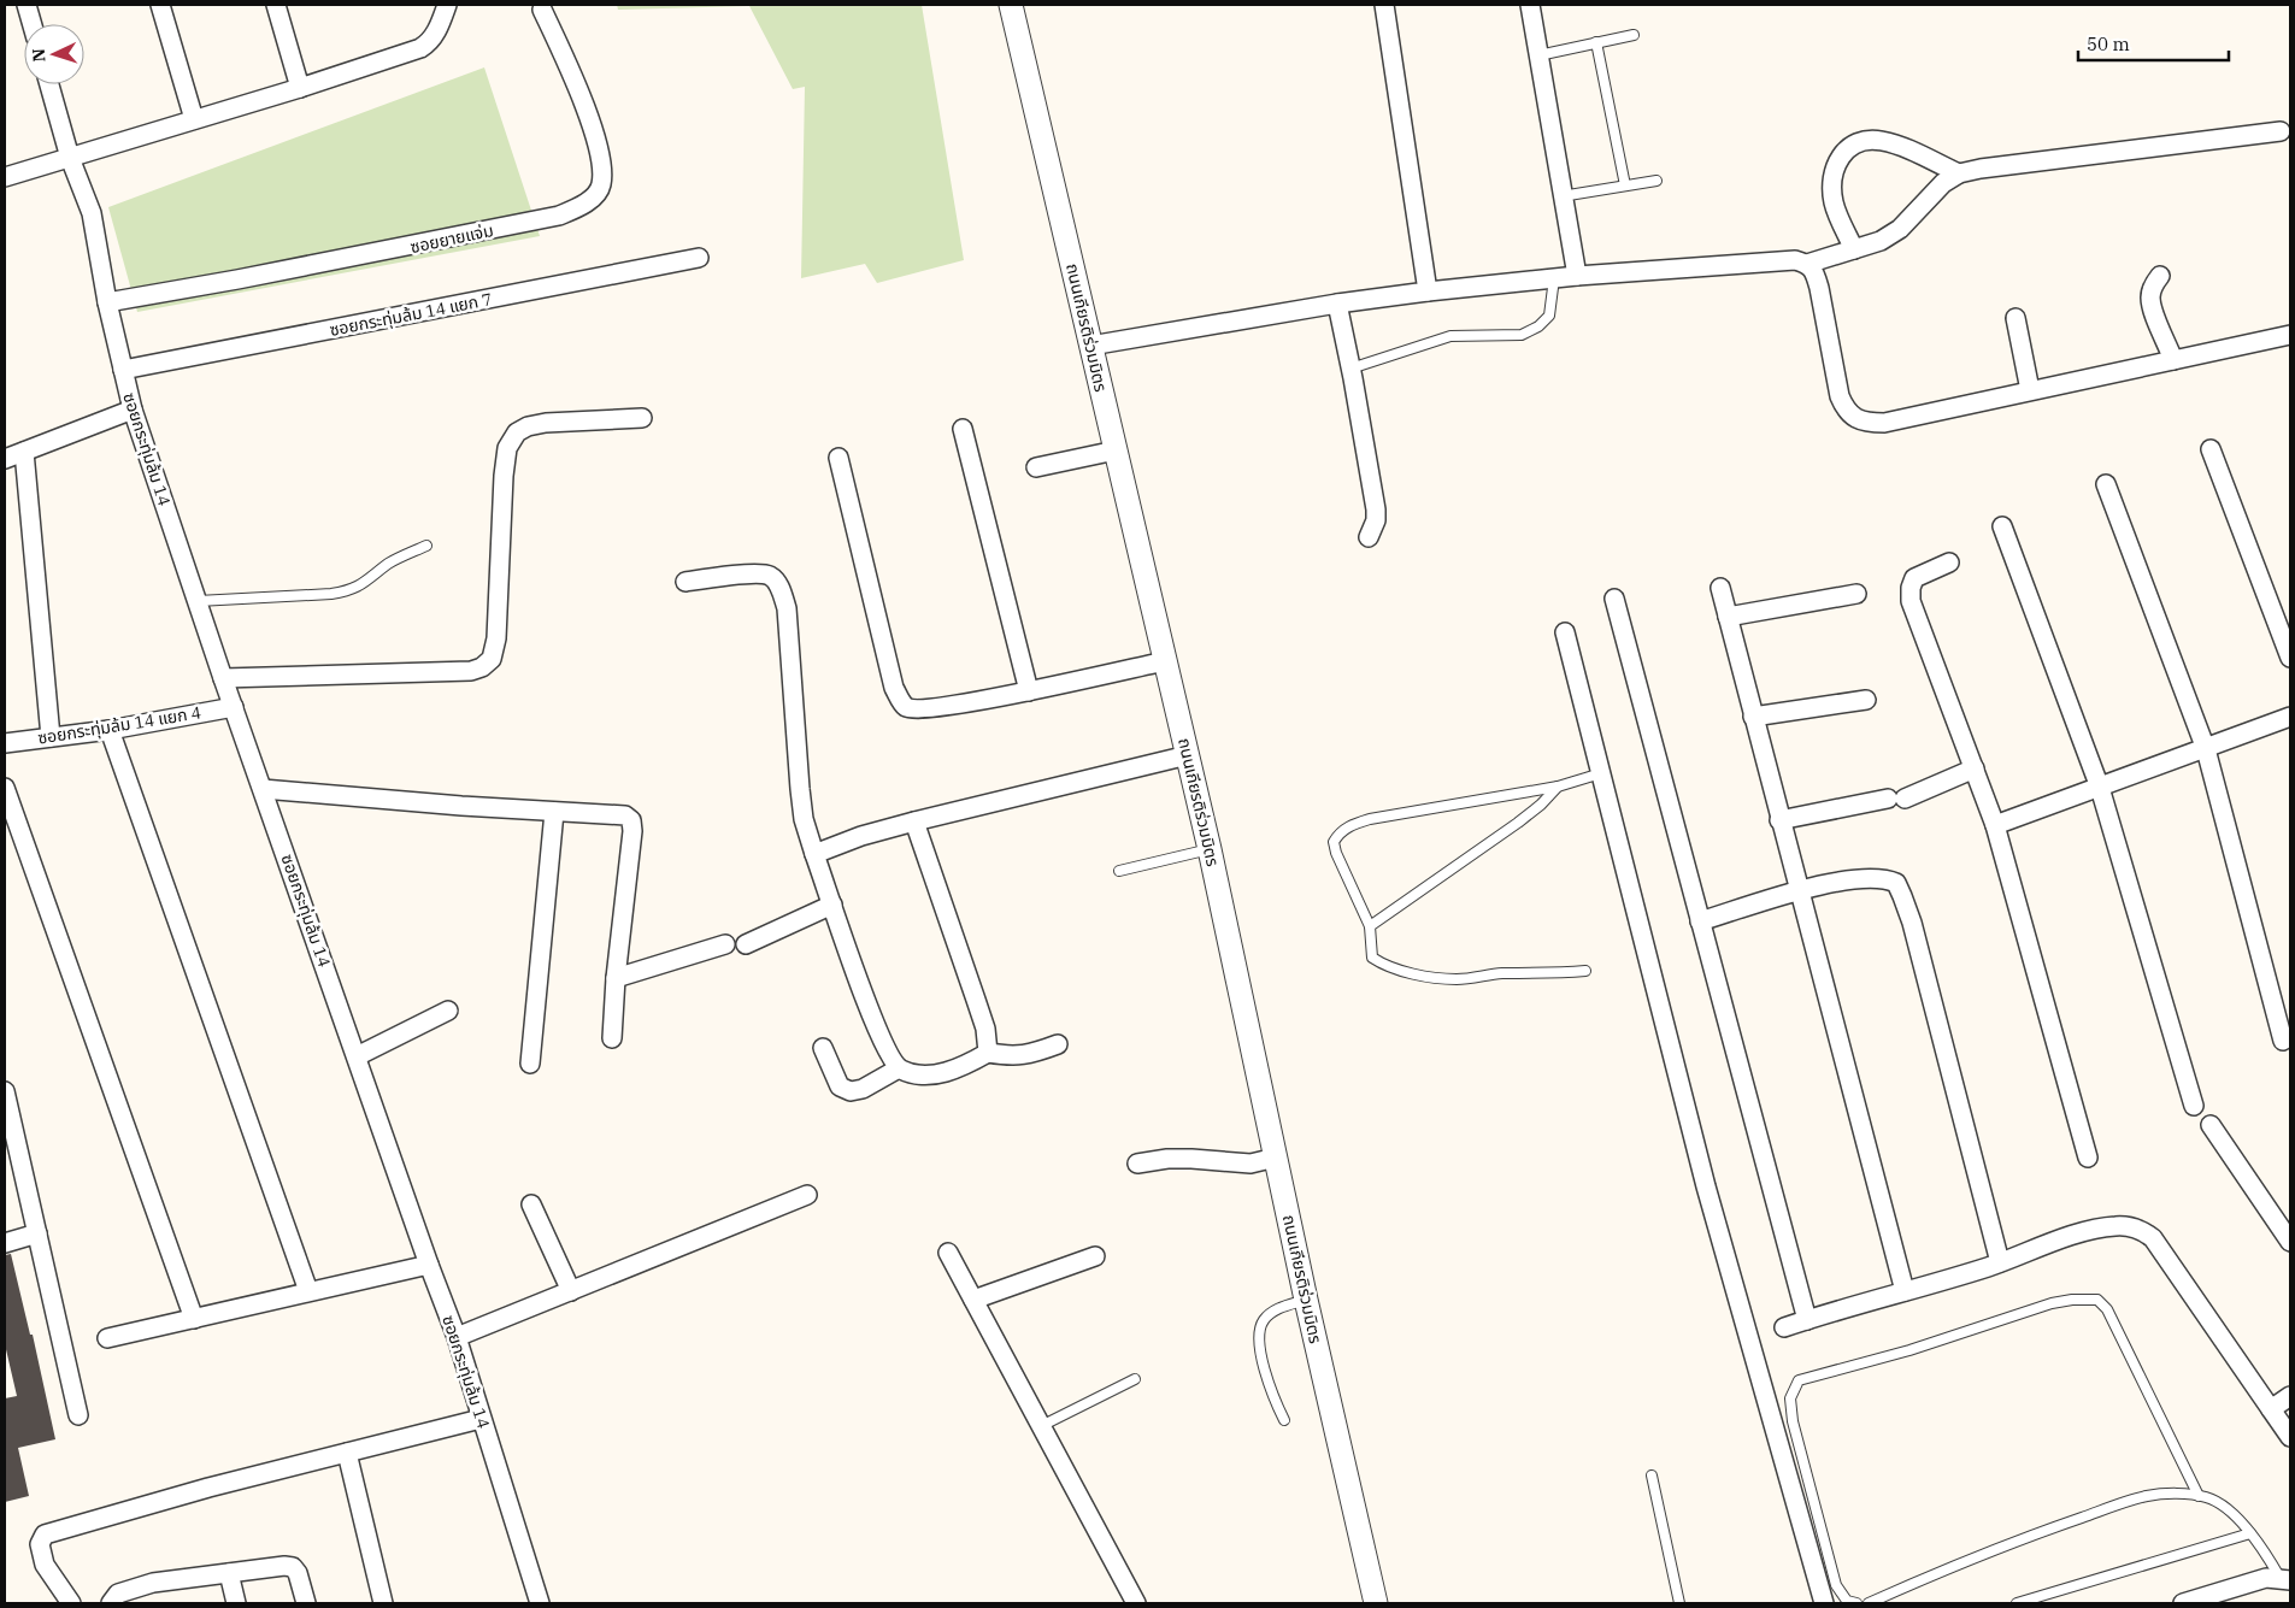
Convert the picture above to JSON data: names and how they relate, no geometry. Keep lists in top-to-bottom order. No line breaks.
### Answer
{"streets":{"street":["ซอยยายแจ่ม","ซอยกระทุ่มล้ม 14 แยก 7","ถนนเกียรติร่วมมิตร","ซอยกระทุ่มล้ม 14","ซอยกระทุ่มล้ม 14 แยก 4"]},"crossings":[["ซอยยายแจ่ม","ซอยกระทุ่มล้ม 14"],["ซอยกระทุ่มล้ม 14 แยก 7","ซอยกระทุ่มล้ม 14"],["ซอยกระทุ่มล้ม 14","ซอยกระทุ่มล้ม 14 แยก 4"]],"scale_bar":"50 m","north":"left"}
